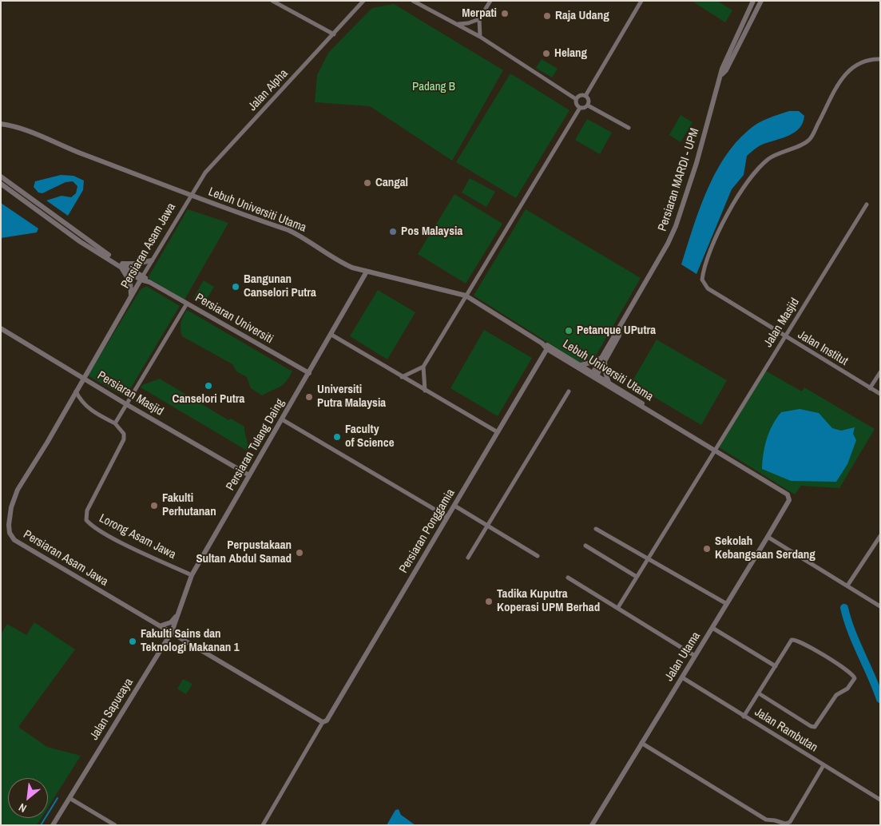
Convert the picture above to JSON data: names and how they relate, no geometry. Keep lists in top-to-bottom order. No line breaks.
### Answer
{"streets":{"street":["Jalan Alpha","Persiaran MARDI - UPM","Lebuh Universiti Utama","Persiaran Asam Jawa","Persiaran Universiti","Jalan Masjid","Jalan Institut","Persiaran Masjid","Persiaran Tulang Daing","Persiaran Ponggamia","Lorong Asam Jawa","Jalan Utama","Jalan Sapucaya","Jalan Rambutan"]},"crossings":[["Jalan Alpha","Lebuh Universiti Utama"],["Jalan Alpha","Persiaran Asam Jawa"],["Persiaran MARDI - UPM","Lebuh Universiti Utama"],["Lebuh Universiti Utama","Persiaran Asam Jawa"],["Lebuh Universiti Utama","Jalan Masjid"],["Lebuh Universiti Utama","Persiaran Tulang Daing"],["Lebuh Universiti Utama","Persiaran Ponggamia"],["Lebuh Universiti Utama","Jalan Utama"],["Persiaran Asam Jawa","Persiaran Universiti"],["Persiaran Asam Jawa","Persiaran Masjid"],["Persiaran Asam Jawa","Persiaran Tulang Daing"],["Persiaran Asam Jawa","Persiaran Ponggamia"],["Persiaran Asam Jawa","Jalan Sapucaya"],["Persiaran Universiti","Persiaran Tulang Daing"],["Jalan Masjid","Jalan Institut"],["Jalan Masjid","Jalan Utama"],["Persiaran Masjid","Persiaran Tulang Daing"],["Persiaran Tulang Daing","Lorong Asam Jawa"],["Persiaran Tulang Daing","Jalan Sapucaya"],["Jalan Utama","Jalan Rambutan"]],"parks":["Padang B"],"places":["Merpati","Raja Udang","Helang","Cangal","Pos Malaysia","Bangunan Canselori Putra","Petanque UPutra","Canselori Putra","Universiti Putra Malaysia","Faculty of Science","Fakulti Perhutanan","Sekolah Kebangsaan Serdang","Perpustakaan Sultan Abdul Samad","Tadika Kuputra Koperasi UPM Berhad","Fakulti Sains dan Teknologi Makanan 1"],"north":"bottom left"}
